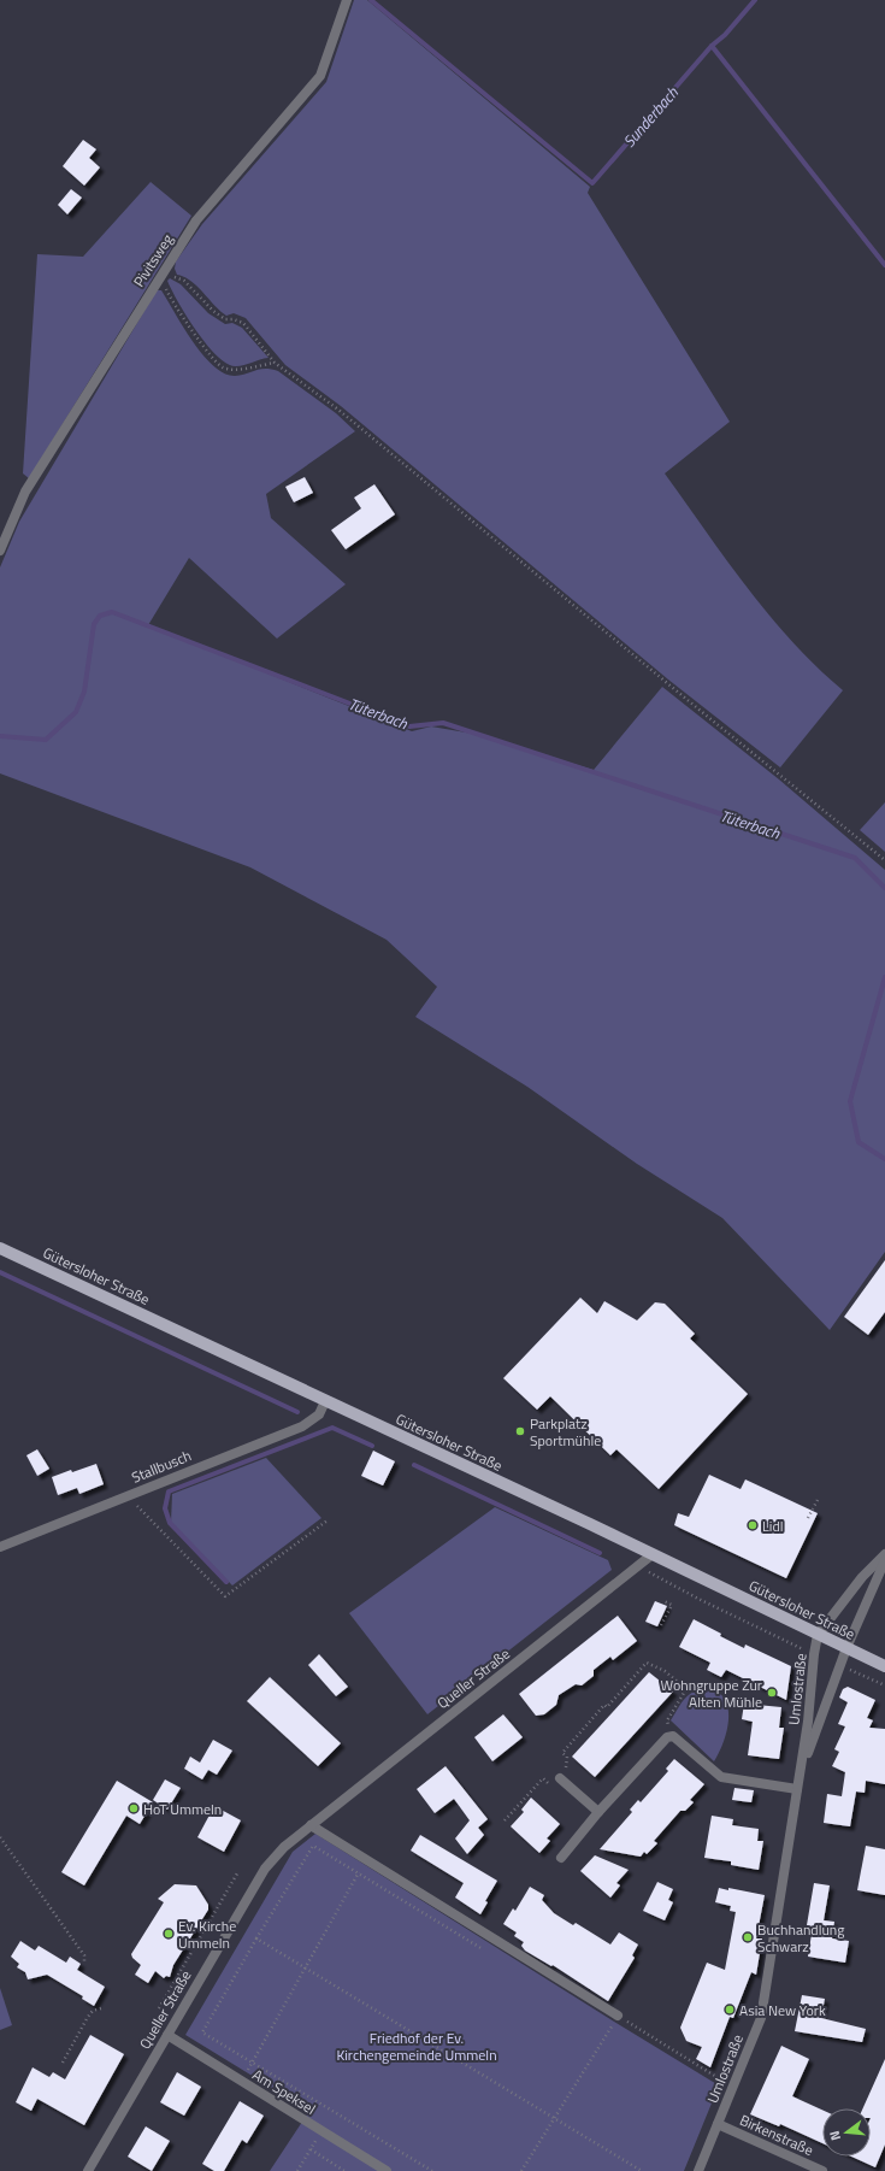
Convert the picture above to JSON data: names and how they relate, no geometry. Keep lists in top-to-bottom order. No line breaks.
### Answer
{"streets":{"main road":["Gütersloher Straße"],"street":["Pivitsweg","Stallbusch","Queller Straße","Umlostraße","Am Speksel","Birkenstraße"]},"crossings":[["Gütersloher Straße","Stallbusch"],["Gütersloher Straße","Queller Straße"],["Gütersloher Straße","Umlostraße"],["Queller Straße","Am Speksel"],["Umlostraße","Birkenstraße"]],"water":["Sunderbach","Tüterbach"],"parks":["Friedhof der Ev. Kirchengemeinde Ummeln"],"places":["Parkplatz Sportmühle","Lidl","Wohngruppe Zur Alten Mühle","HoT Ummeln","Ev. Kirche Ummeln","Buchhandlung Schwarz","Asia New York"],"north":"left"}
